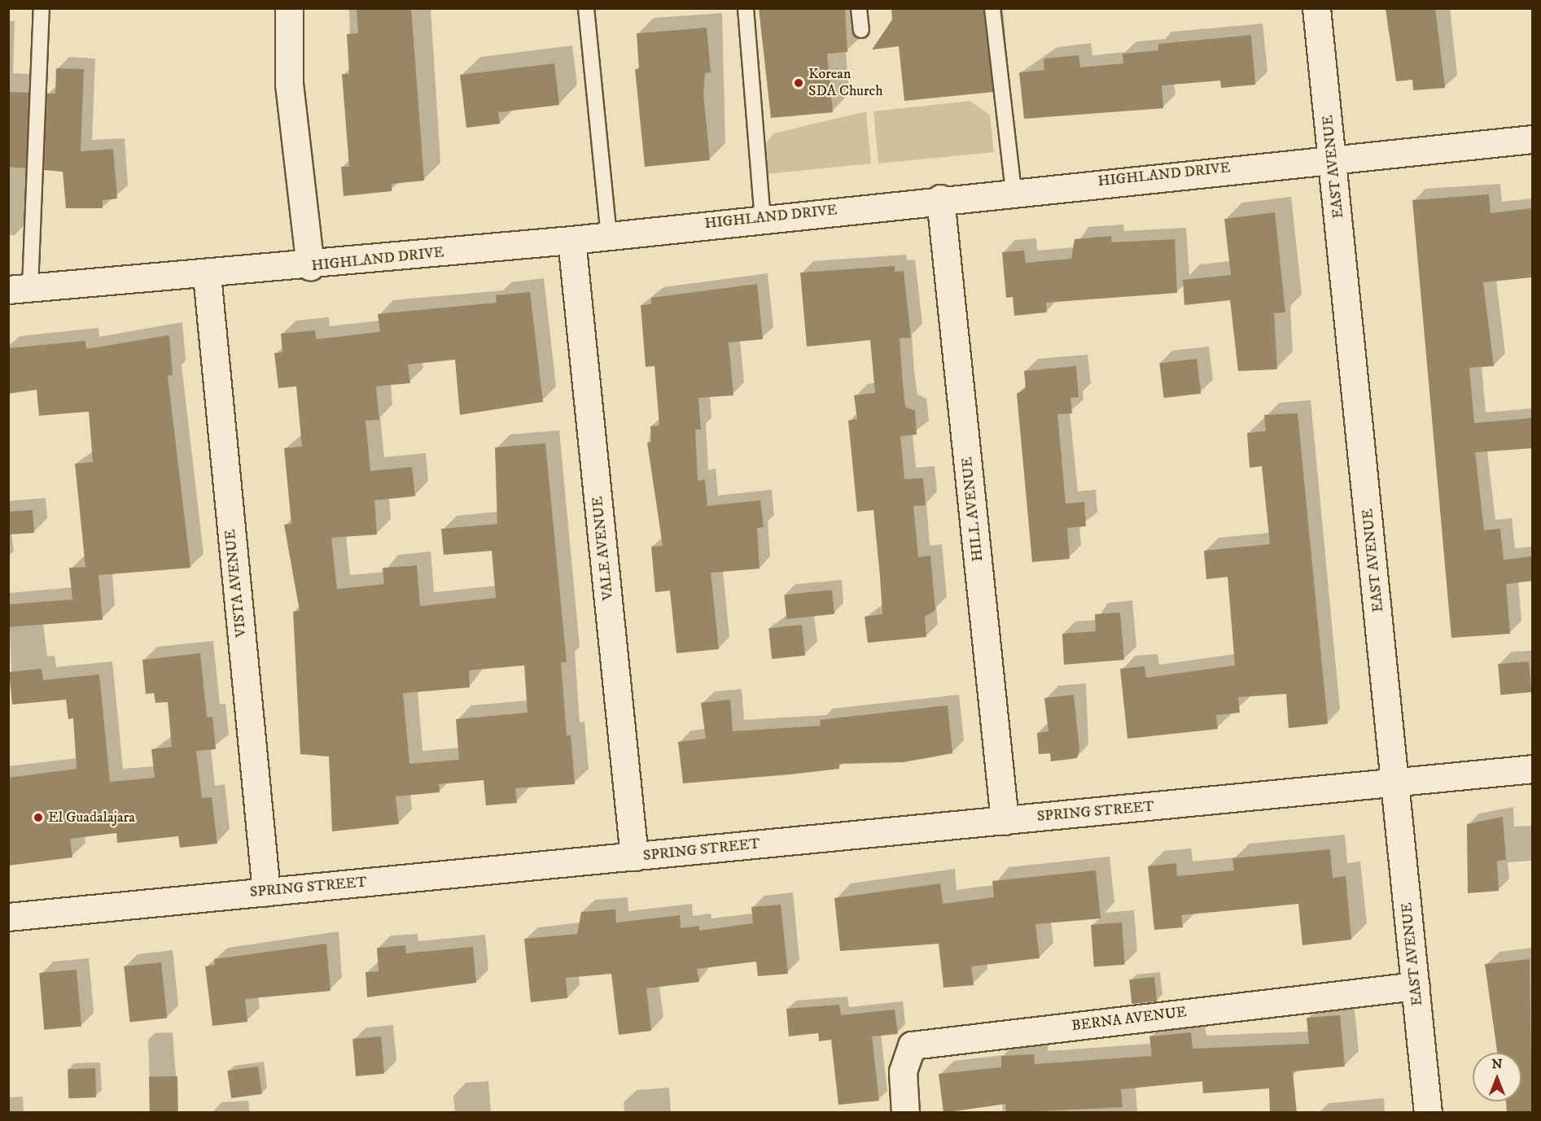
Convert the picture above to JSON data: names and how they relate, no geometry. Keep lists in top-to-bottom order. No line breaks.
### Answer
{"streets":{"street":["EAST AVENUE","HIGHLAND DRIVE","HILL AVENUE","VALE AVENUE","VISTA AVENUE","SPRING STREET","BERNA AVENUE"]},"crossings":[["EAST AVENUE","HIGHLAND DRIVE"],["EAST AVENUE","SPRING STREET"],["EAST AVENUE","BERNA AVENUE"],["HIGHLAND DRIVE","HILL AVENUE"],["HIGHLAND DRIVE","VALE AVENUE"],["HIGHLAND DRIVE","VISTA AVENUE"],["HILL AVENUE","SPRING STREET"],["VALE AVENUE","SPRING STREET"],["VISTA AVENUE","SPRING STREET"]],"places":["Korean SDA Church","El Guadalajara"],"north":"top"}
